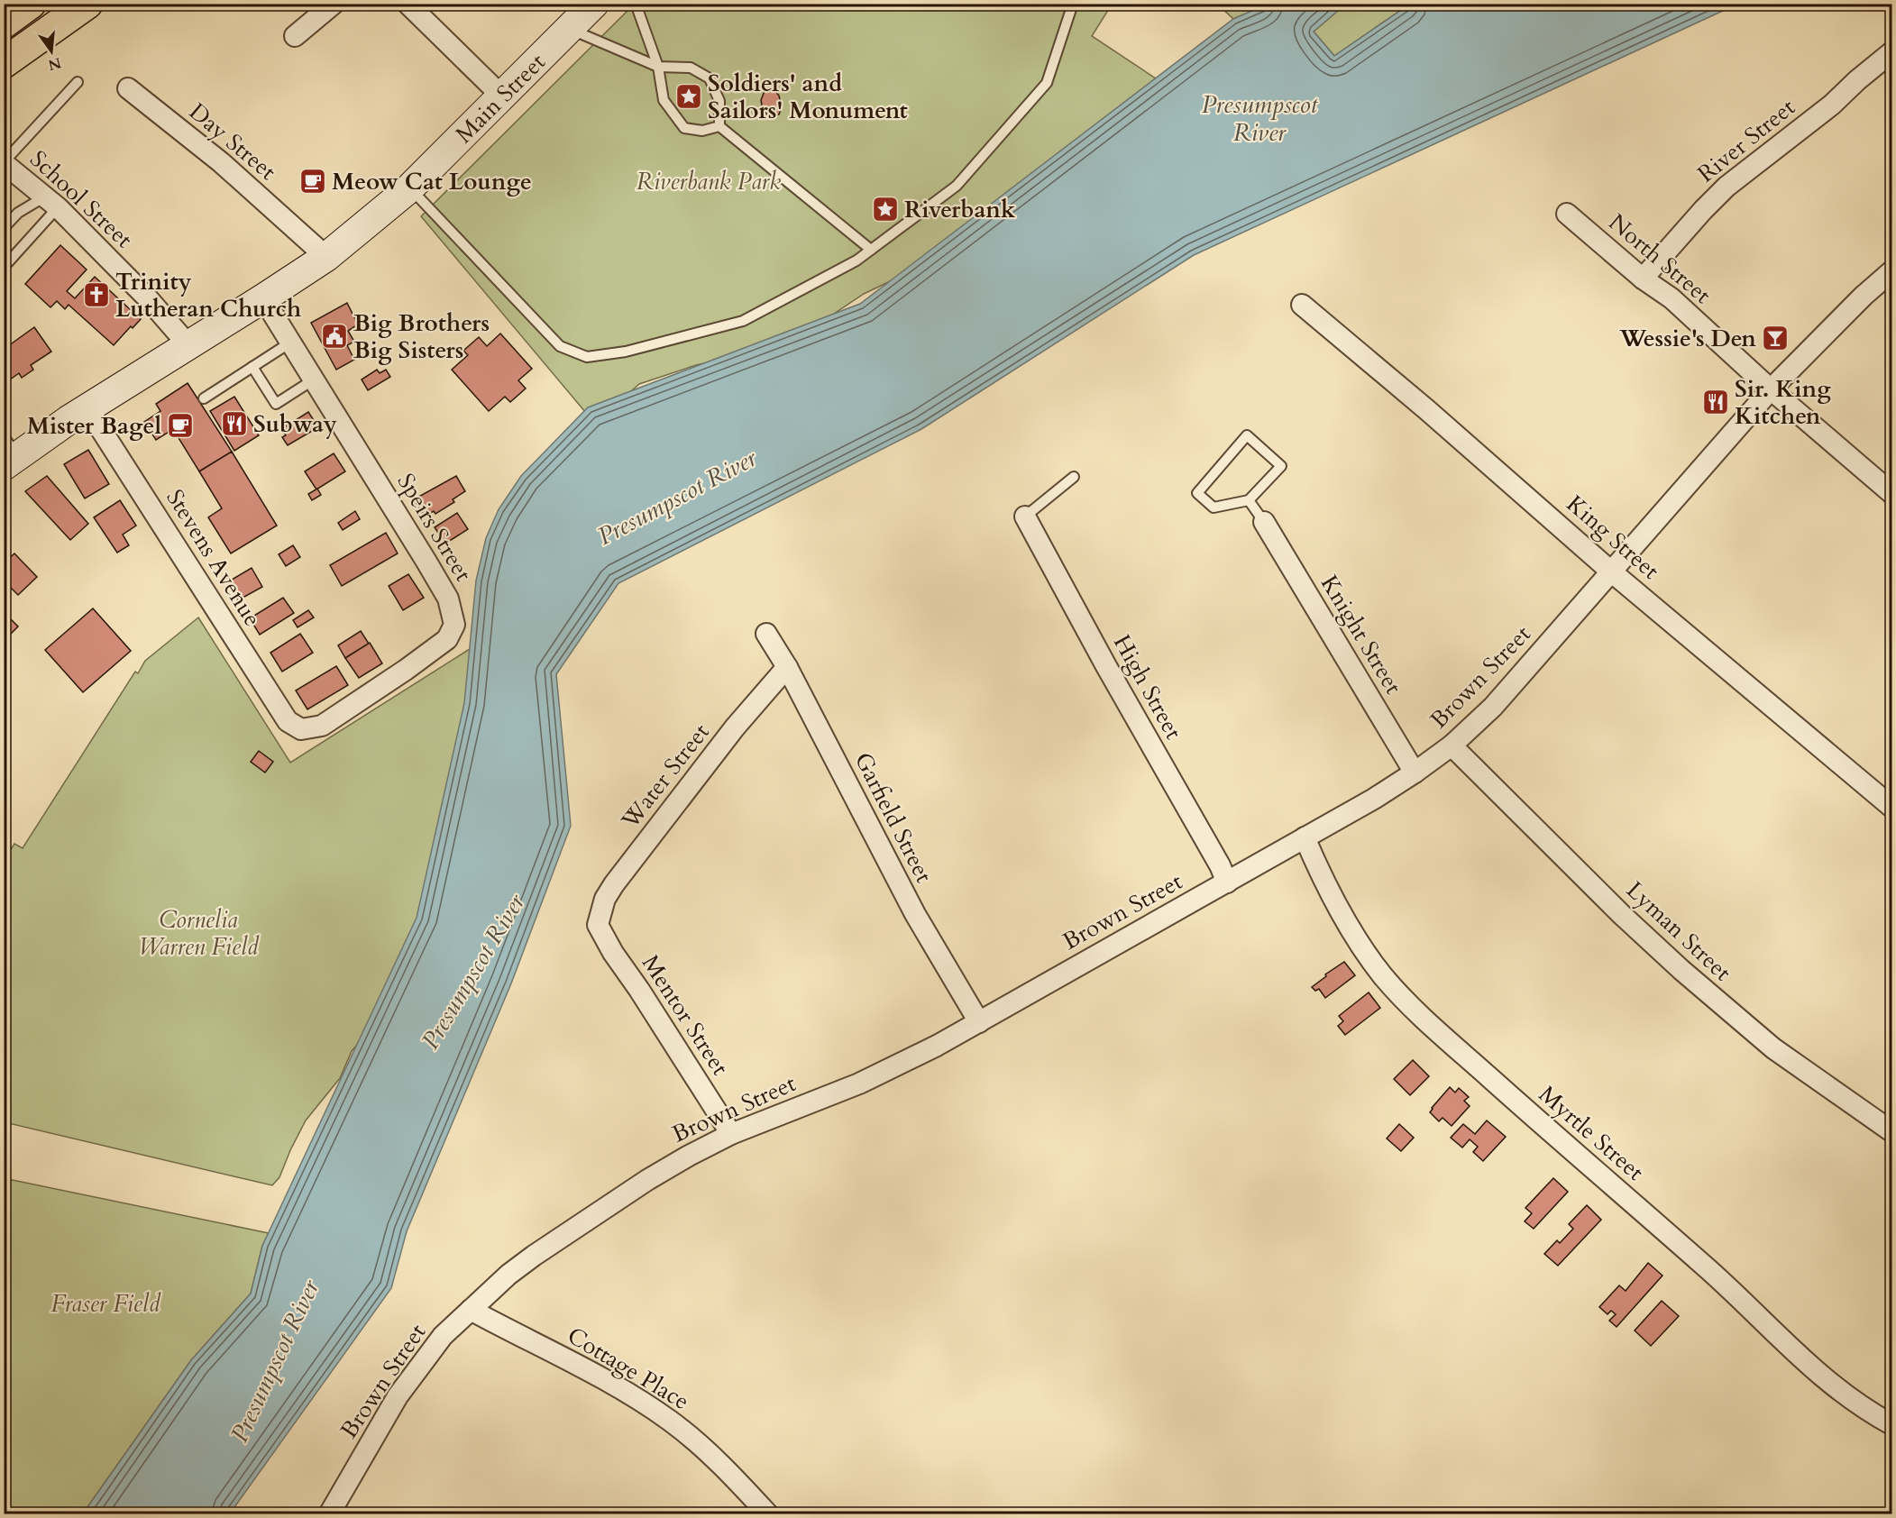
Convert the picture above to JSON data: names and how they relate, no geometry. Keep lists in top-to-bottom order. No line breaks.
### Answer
{"streets":{"main road":["Main Street"],"street":["River Street","Day Street","School Street","North Street","Speirs Street","King Street","Stevens Avenue","Knight Street","Brown Street","High Street","Water Street","Garfield Street","Lyman Street","Mentor Street","Myrtle Street","Cottage Place"]},"crossings":[["Main Street","Day Street"],["Main Street","School Street"],["Main Street","Speirs Street"],["Main Street","Stevens Avenue"],["River Street","North Street"],["North Street","Brown Street"],["Speirs Street","Stevens Avenue"],["King Street","Brown Street"],["Knight Street","Brown Street"],["Brown Street","High Street"],["Brown Street","Garfield Street"],["Brown Street","Lyman Street"],["Brown Street","Mentor Street"],["Brown Street","Myrtle Street"],["Brown Street","Cottage Place"],["Water Street","Garfield Street"],["Water Street","Mentor Street"]],"water":["Presumpscot River"],"parks":["Riverbank Park","Cornelia Warren Field","Fraser Field"],"places":{"place":["Soldiers' and Sailors' Monument","Riverbank"],"cafe":["Meow Cat Lounge","Mister Bagel"],"church":["Trinity Lutheran Church"],"public building":["Big Brothers Big Sisters"],"bar":["Wessie's Den"],"restaurant":["Sir. King Kitchen","Subway"]},"north":"bottom"}
